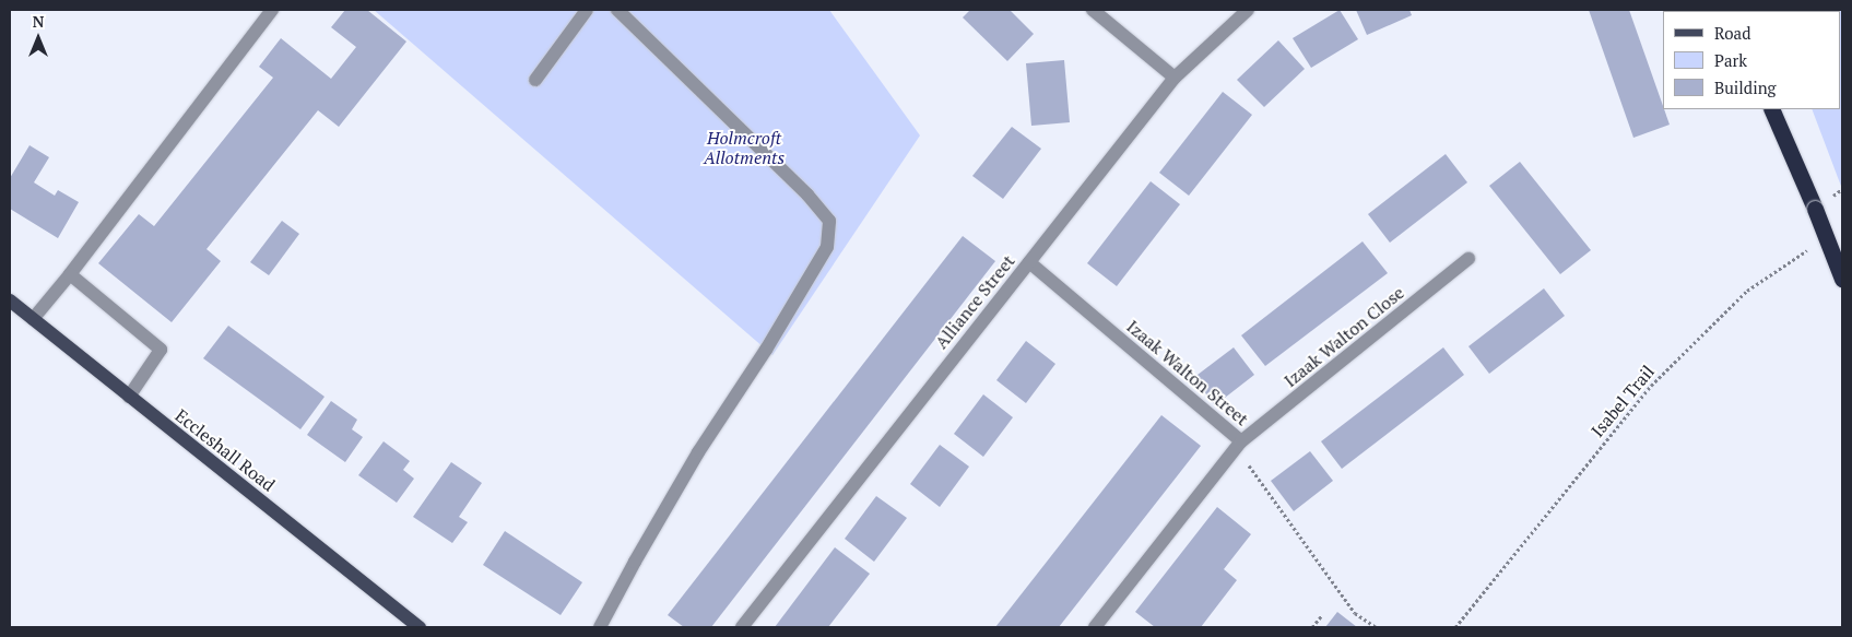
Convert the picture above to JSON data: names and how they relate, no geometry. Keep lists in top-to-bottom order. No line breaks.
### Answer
{"streets":{"main road":["Eccleshall Road"],"street":["Alliance Street","Izaak Walton Close","Izaak Walton Street"],"path":["Isabel Trail"]},"crossings":[["Alliance Street","Izaak Walton Street"],["Izaak Walton Close","Izaak Walton Street"]],"parks":["Holmcroft Allotments"],"legend":["Road","Park","Building"],"north":"top"}
